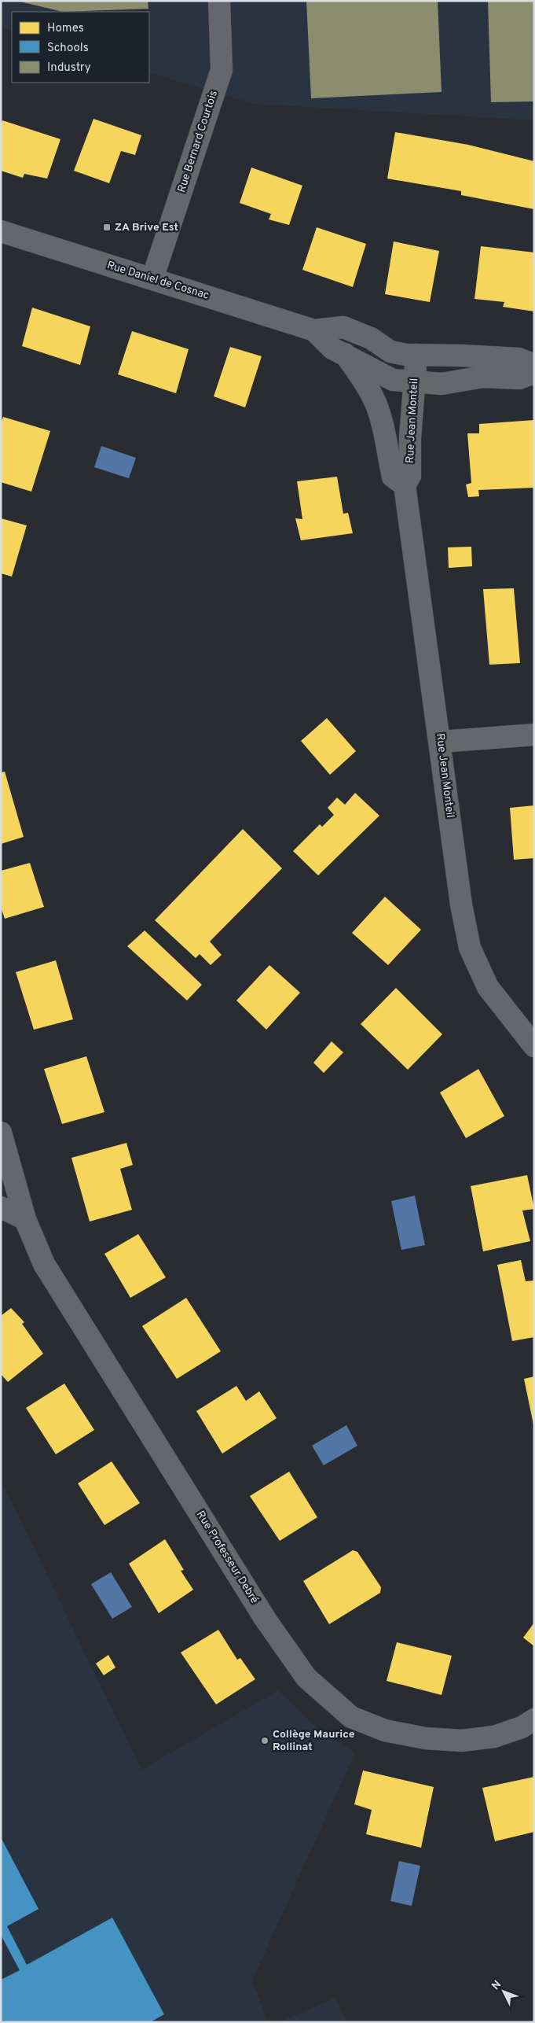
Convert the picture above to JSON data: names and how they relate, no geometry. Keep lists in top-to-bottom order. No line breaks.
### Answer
{"streets":{"street":["Rue Bernard Courtois","Rue Daniel de Cosnac","Rue Jean Monteil","Rue Professeur Debré"]},"crossings":[["Rue Bernard Courtois","Rue Daniel de Cosnac"],["Rue Daniel de Cosnac","Rue Jean Monteil"]],"places":{"transit":["ZA Brive Est"],"other":["Collège Maurice Rollinat"]},"legend":["Homes","Schools","Industry"],"north":"top left"}
